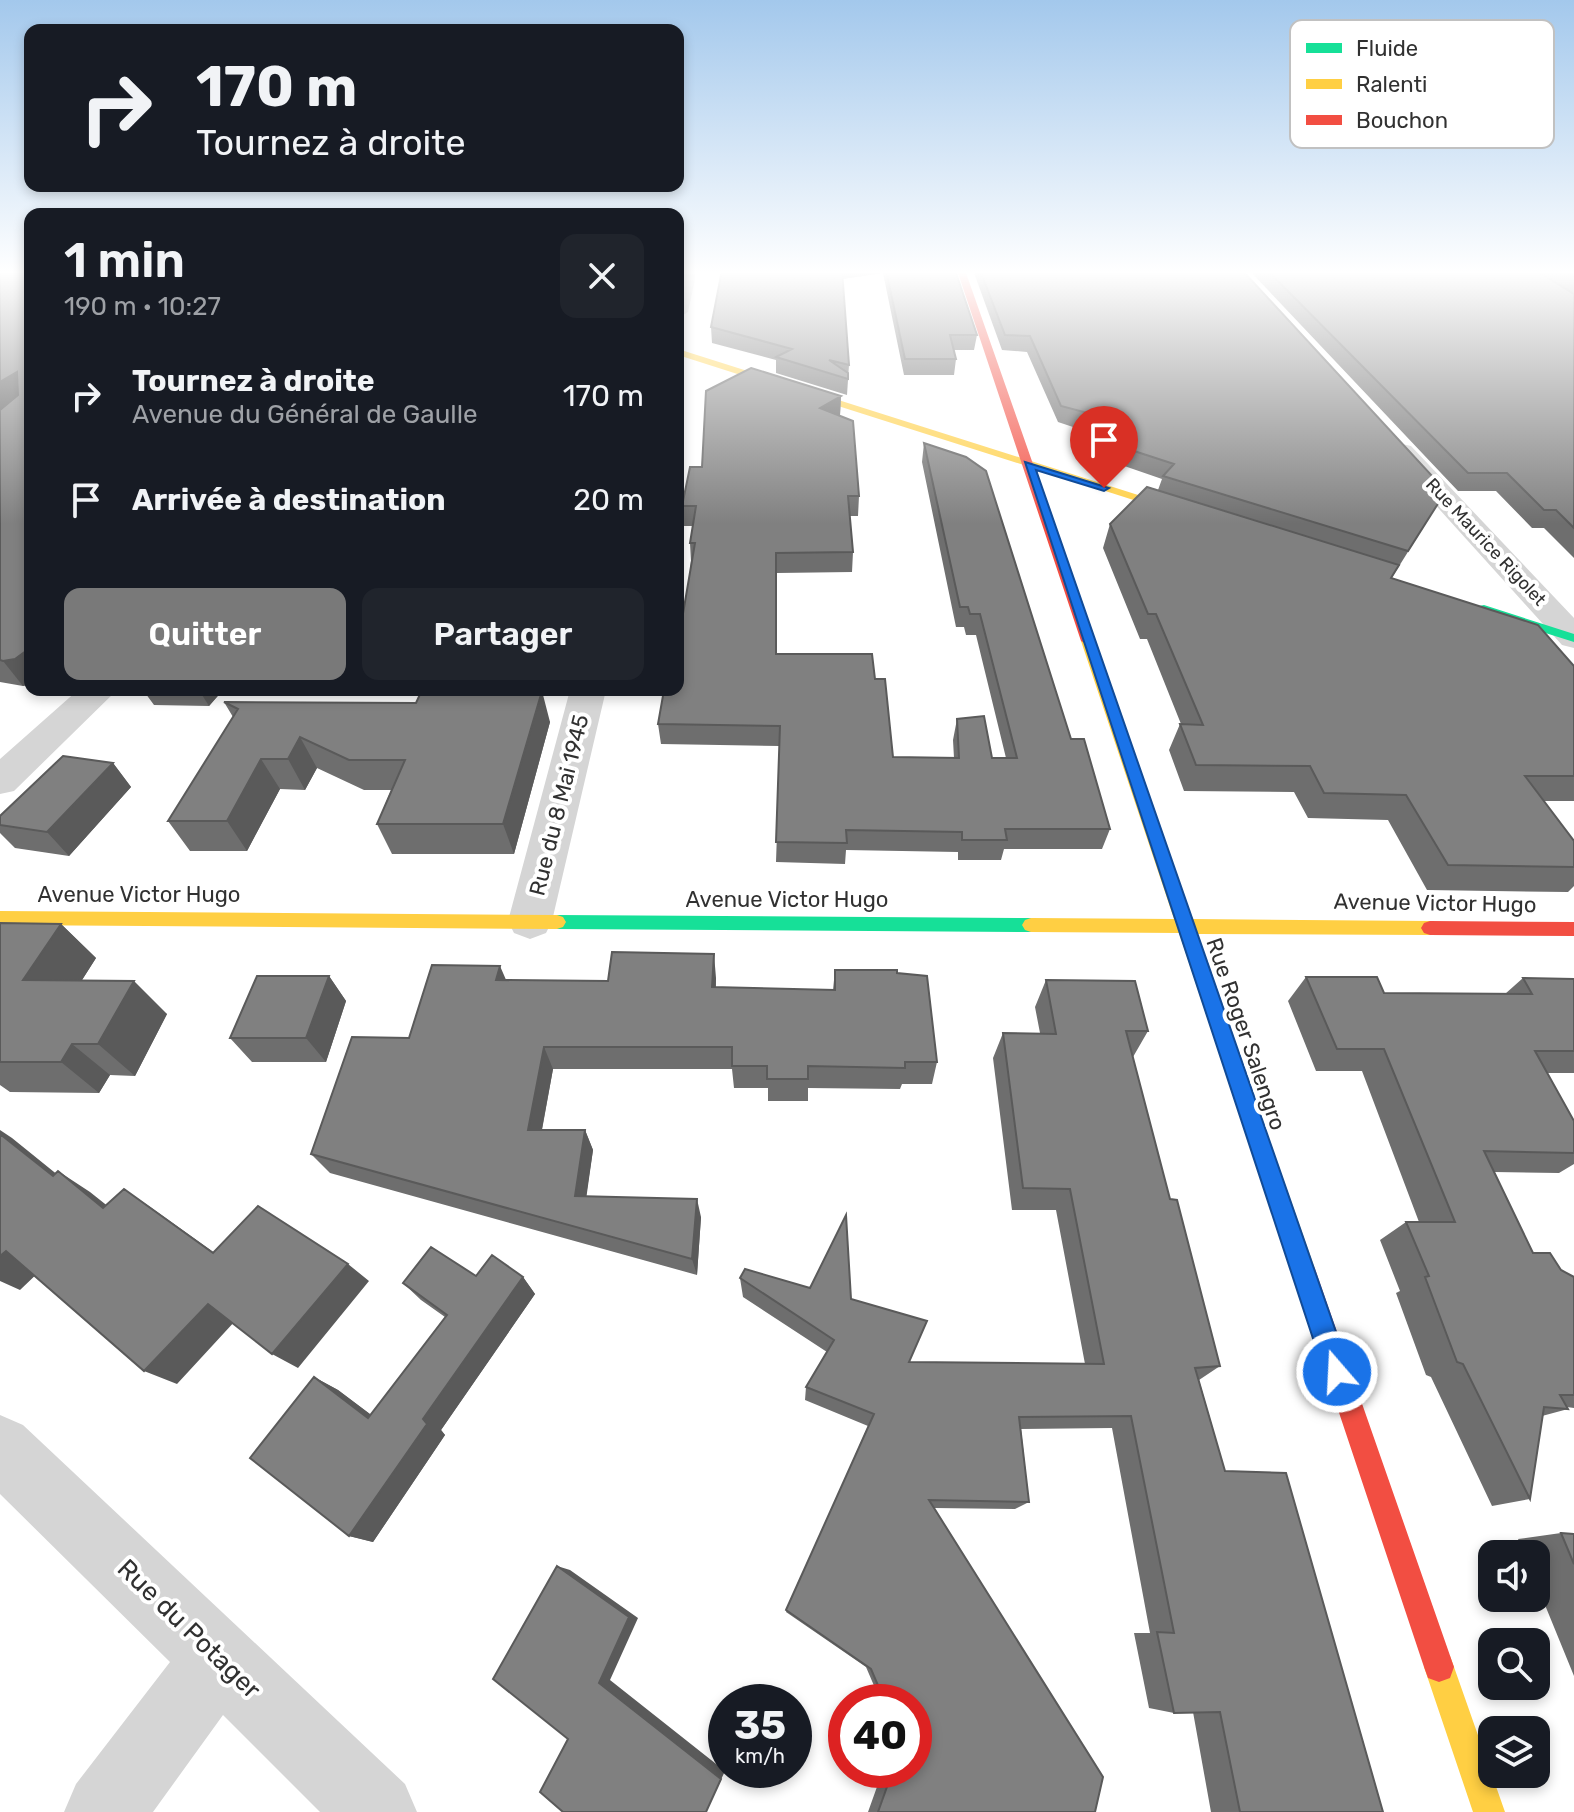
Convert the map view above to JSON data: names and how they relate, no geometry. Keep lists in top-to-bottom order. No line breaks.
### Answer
{"streets":{"street":["Rue Maurice Rigolet","Rue du 8 Mai 1945","Avenue Victor Hugo","Rue Roger Salengro","Rue du Potager"]},"crossings":[["Rue du 8 Mai 1945","Avenue Victor Hugo"],["Avenue Victor Hugo","Rue Roger Salengro"]],"legend":["Fluide","Ralenti","Bouchon"],"page":{"turn":["170 m","Tournez à droite"],"heading":["1 min","190 m · 10:27"],"list":[{"name":"Tournez à droite","note":"Avenue du Général de Gaulle","value":"170 m"},{"name":"Arrivée à destination","value":"20 m"}],"buttons":["Quitter","Partager"],"speed":"35 km/h","limit":"40"}}
